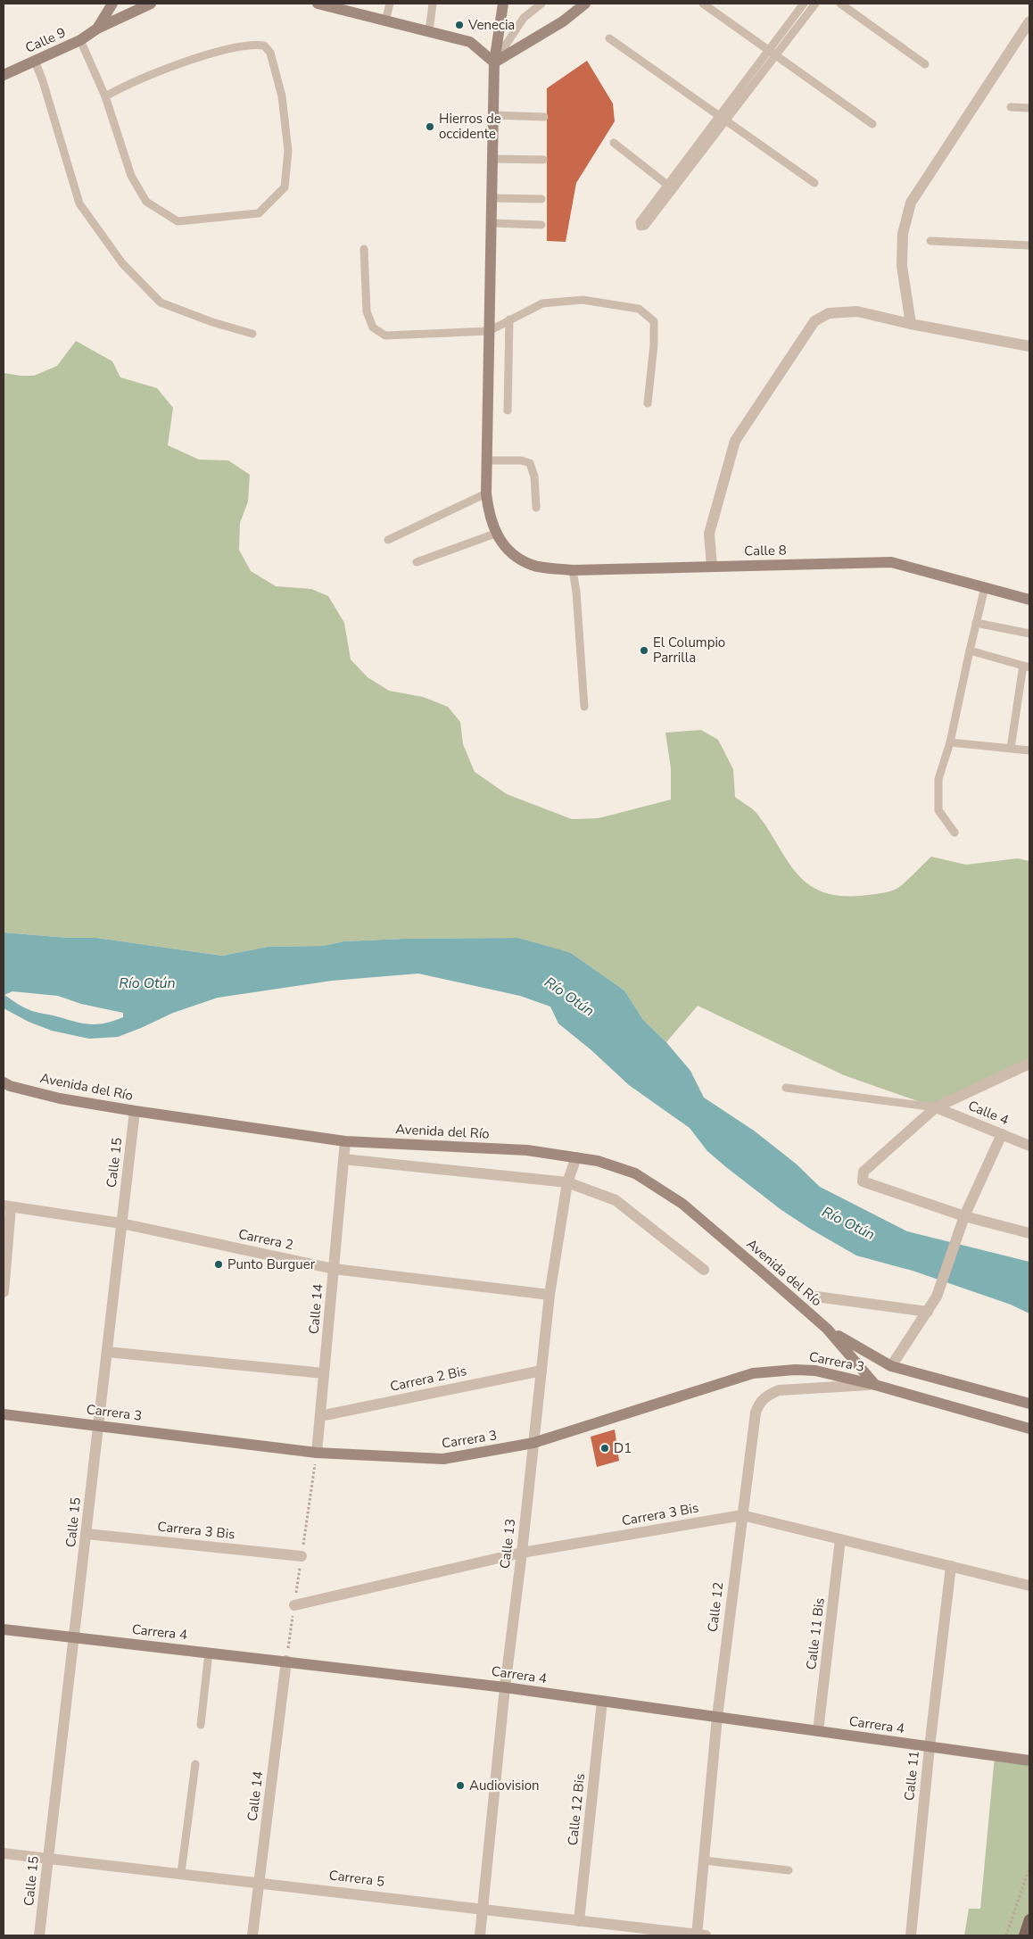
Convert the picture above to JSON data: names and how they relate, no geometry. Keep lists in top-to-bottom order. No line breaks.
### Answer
{"streets":{"main road":["Calle 9","Calle 8","Avenida del Río","Carrera 3","Carrera 4"],"street":["Calle 4","Calle 15","Carrera 2","Calle 14","Carrera 2 Bis","Carrera 3 Bis","Calle 13","Calle 12","Calle 11 Bis","Calle 11","Calle 12 Bis","Carrera 5"]},"crossings":[["Avenida del Río","Calle 15"],["Avenida del Río","Calle 14"],["Avenida del Río","Calle 13"],["Calle 15","Carrera 2"],["Calle 15","Carrera 3"],["Calle 15","Carrera 3 Bis"],["Calle 15","Carrera 4"],["Calle 15","Carrera 5"],["Carrera 2","Calle 14"],["Carrera 2","Calle 13"],["Calle 14","Carrera 3"],["Calle 14","Carrera 2 Bis"],["Calle 14","Carrera 4"],["Calle 14","Carrera 5"],["Carrera 3","Calle 13"],["Carrera 3","Calle 12"],["Carrera 2 Bis","Calle 13"],["Carrera 3 Bis","Calle 13"],["Carrera 3 Bis","Calle 12"],["Carrera 3 Bis","Calle 11 Bis"],["Carrera 3 Bis","Calle 11"],["Calle 13","Carrera 4"],["Calle 13","Carrera 5"],["Calle 12","Carrera 4"],["Calle 12","Carrera 5"],["Carrera 4","Calle 11 Bis"],["Carrera 4","Calle 11"],["Carrera 4","Calle 12 Bis"],["Calle 12 Bis","Carrera 5"]],"water":["Río Otún"],"places":["Venecia","Hierros de occidente","El Columpio Parrilla","Punto Burguer","D1","Audiovision"]}
